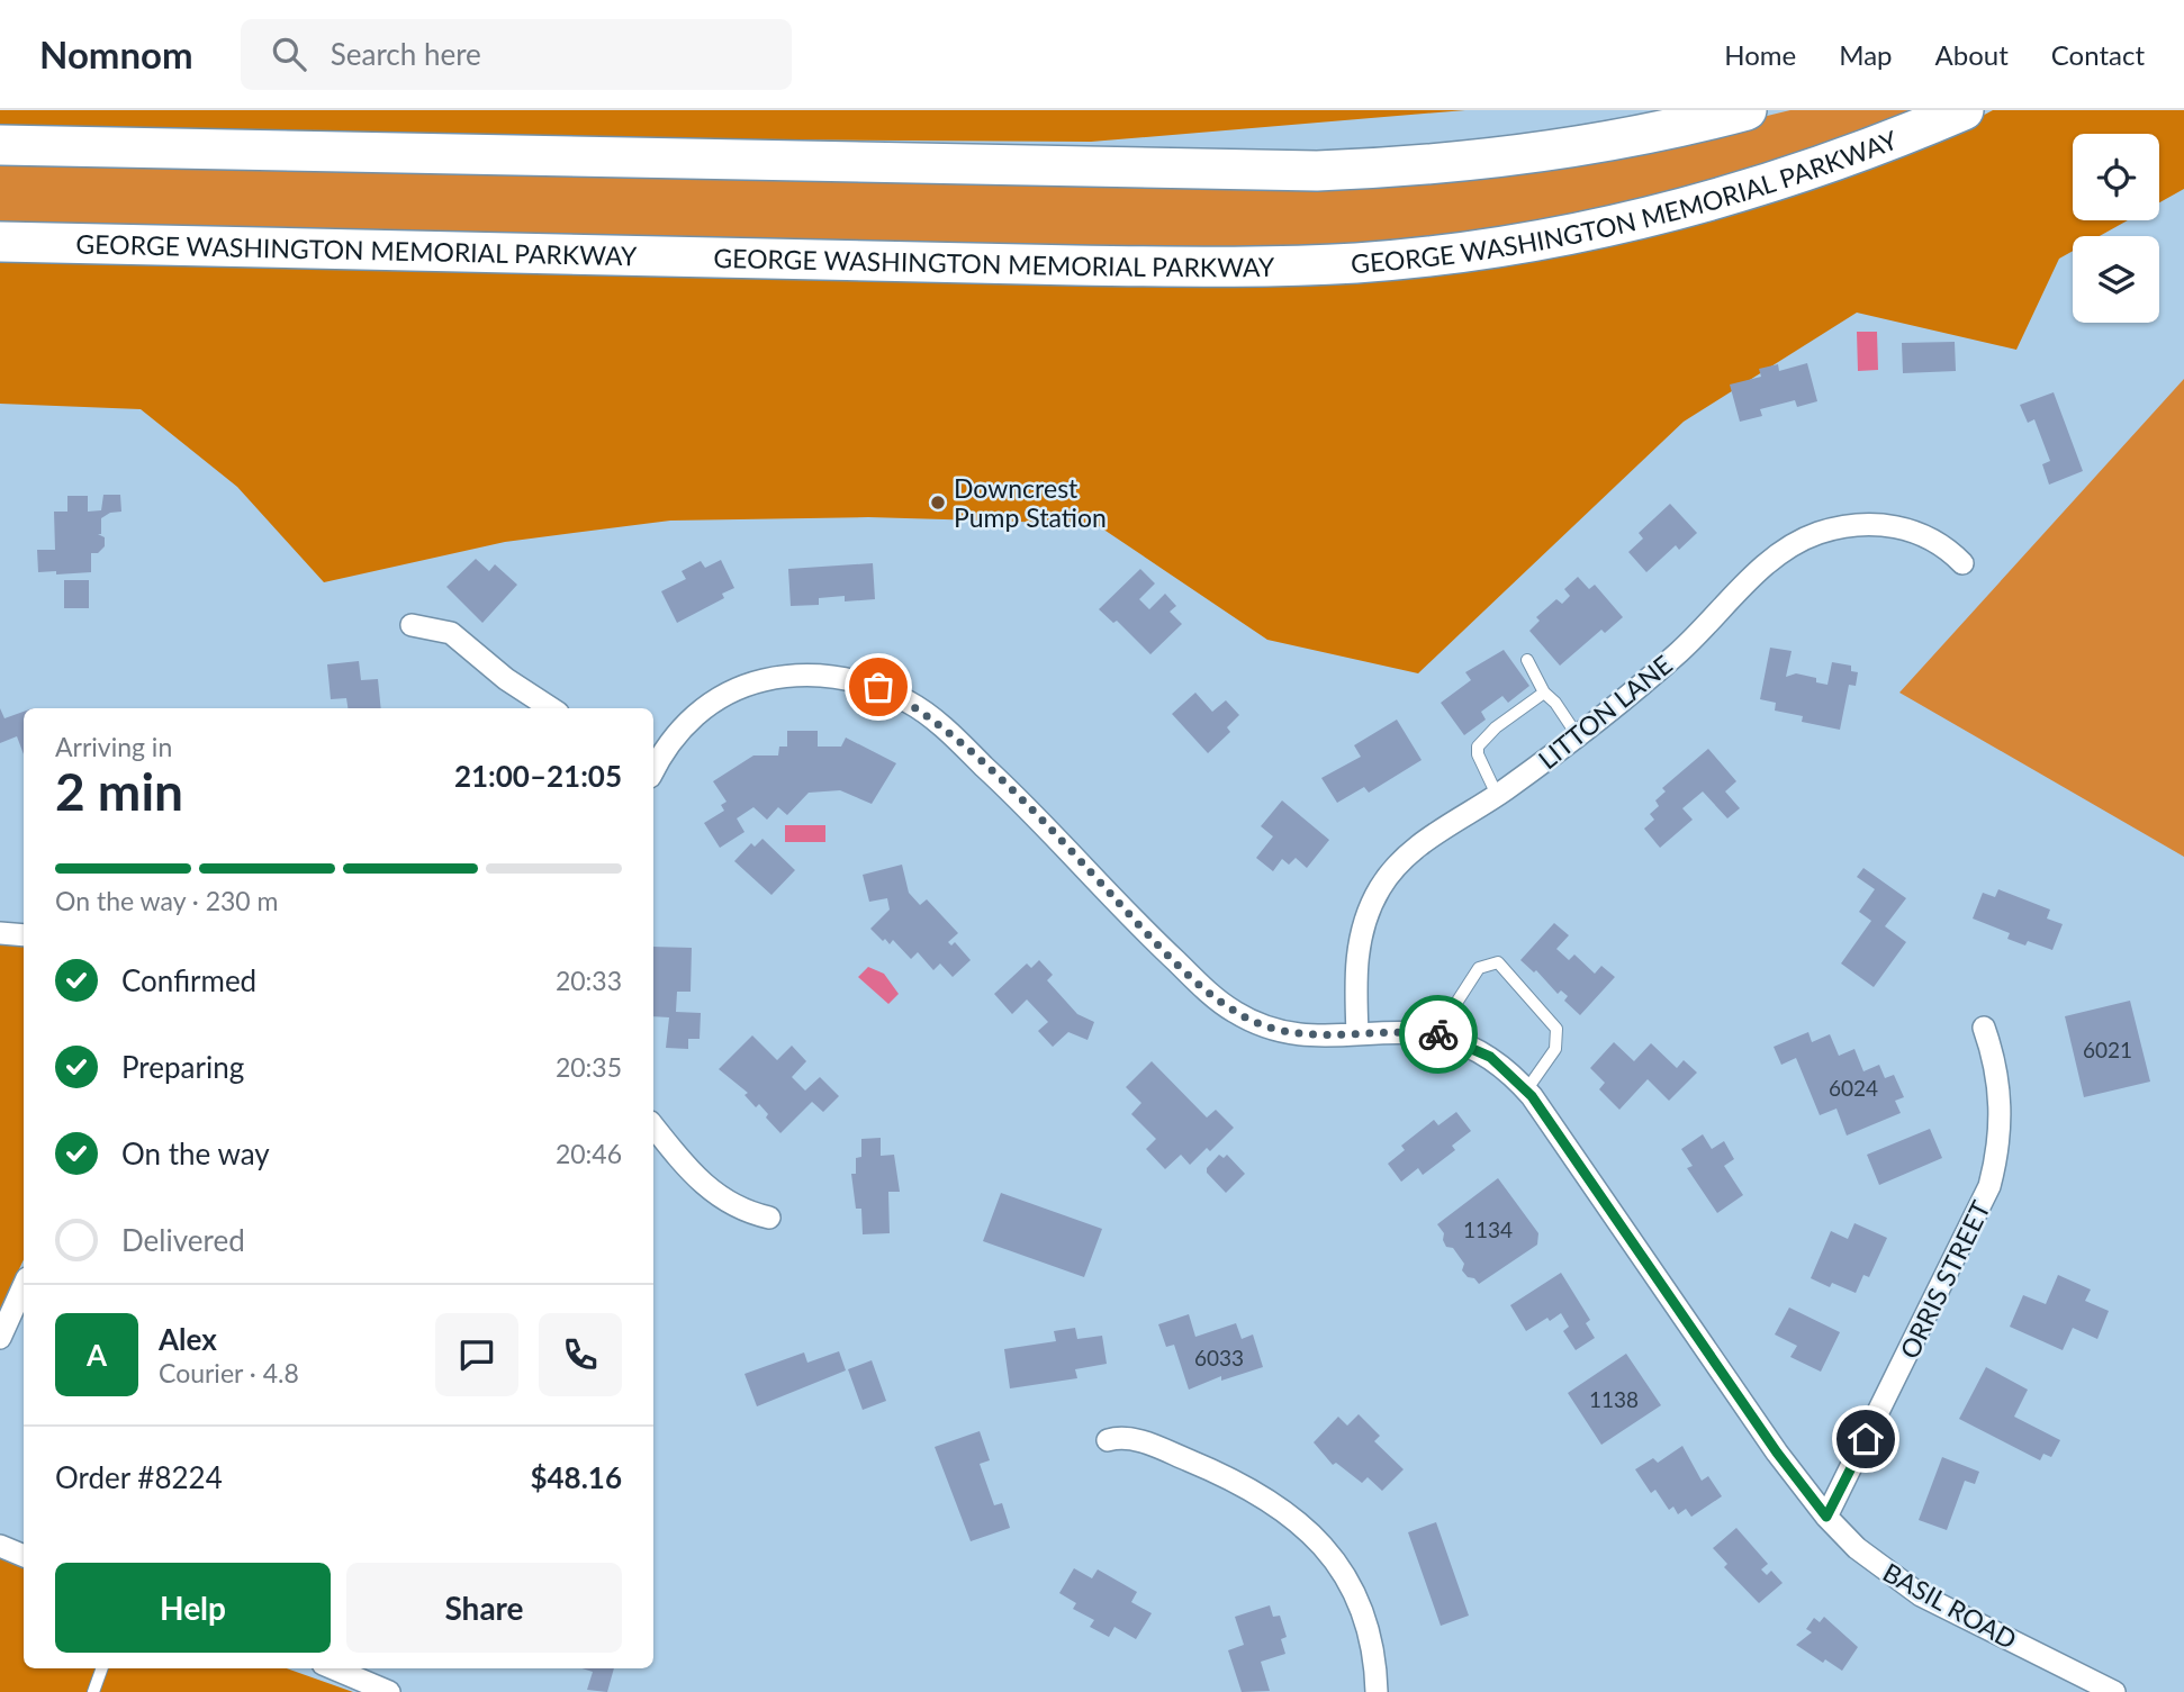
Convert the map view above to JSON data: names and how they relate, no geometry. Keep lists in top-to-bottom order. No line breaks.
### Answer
{"streets":{"highway":["GEORGE WASHINGTON MEMORIAL PARKWAY"],"street":["LITTON LANE","ORRIS STREET","BASIL ROAD"]},"crossings":[["LITTON LANE","BASIL ROAD"],["ORRIS STREET","BASIL ROAD"]],"places":["Downcrest Pump Station"],"house_numbers":["6021","6024","1134","6033","1138"],"page":{"header":"Nomnom","search":"Search here","nav":["Home","Map","About","Contact"],"heading":["2 min","Arriving in","21:00–21:05"],"panel":["Alex","Courier · 4.8","Order #8224","$48.16"],"bar":"On the way · 230 m","list":[["Confirmed","20:33"],["Preparing","20:35"],["On the way","20:46"],"Delivered"],"round":"A","buttons":["Help","Share"]}}
